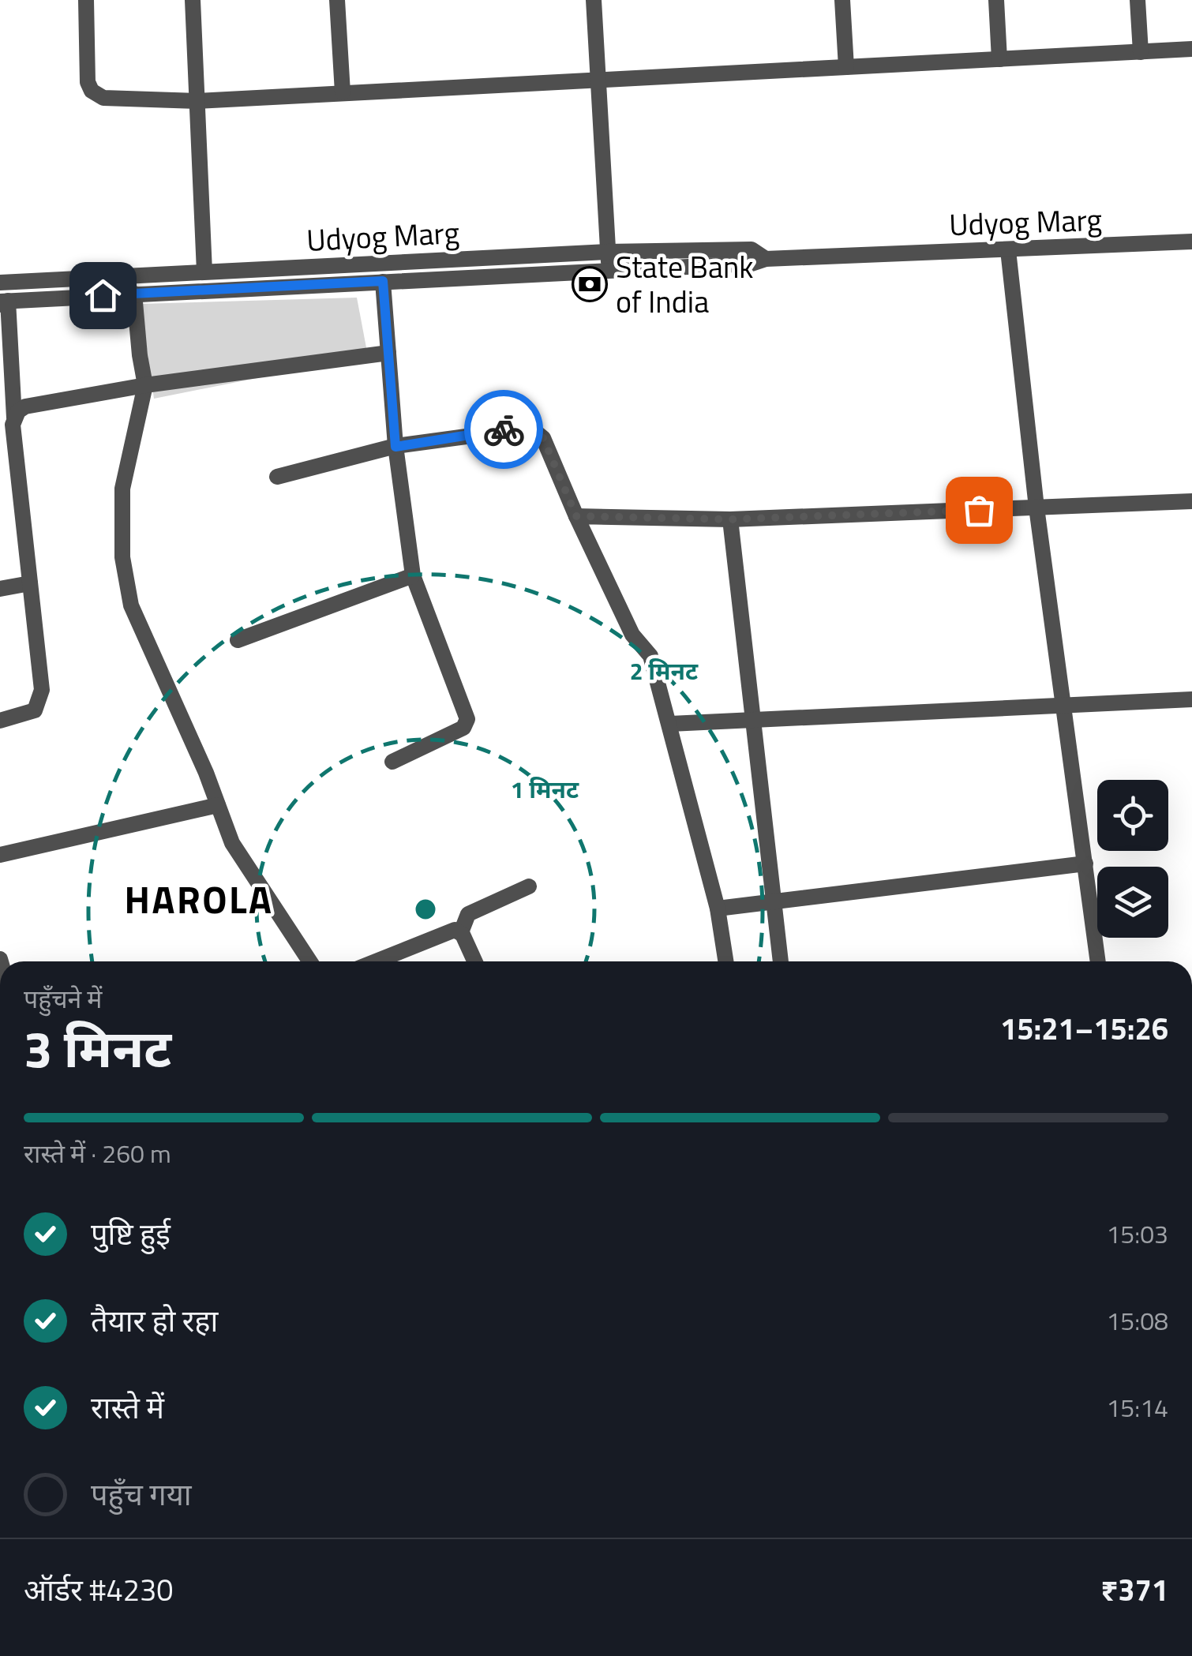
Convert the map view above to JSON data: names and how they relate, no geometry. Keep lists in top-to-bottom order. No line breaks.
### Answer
{"streets":{"street":["Udyog Marg"]},"districts":["HAROLA"],"places":{"bank":["State Bank of India"]},"page":{"heading":["3 मिनट","पहुँचने में","15:21–15:26"],"panel":["ऑर्डर #4230","₹371"],"bar":"रास्ते में · 260 m","list":[["पुष्टि हुई","15:03"],["तैयार हो रहा","15:08"],["रास्ते में","15:14"],"पहुँच गया"]},"rings":["2 मिनट","1 मिनट"]}
